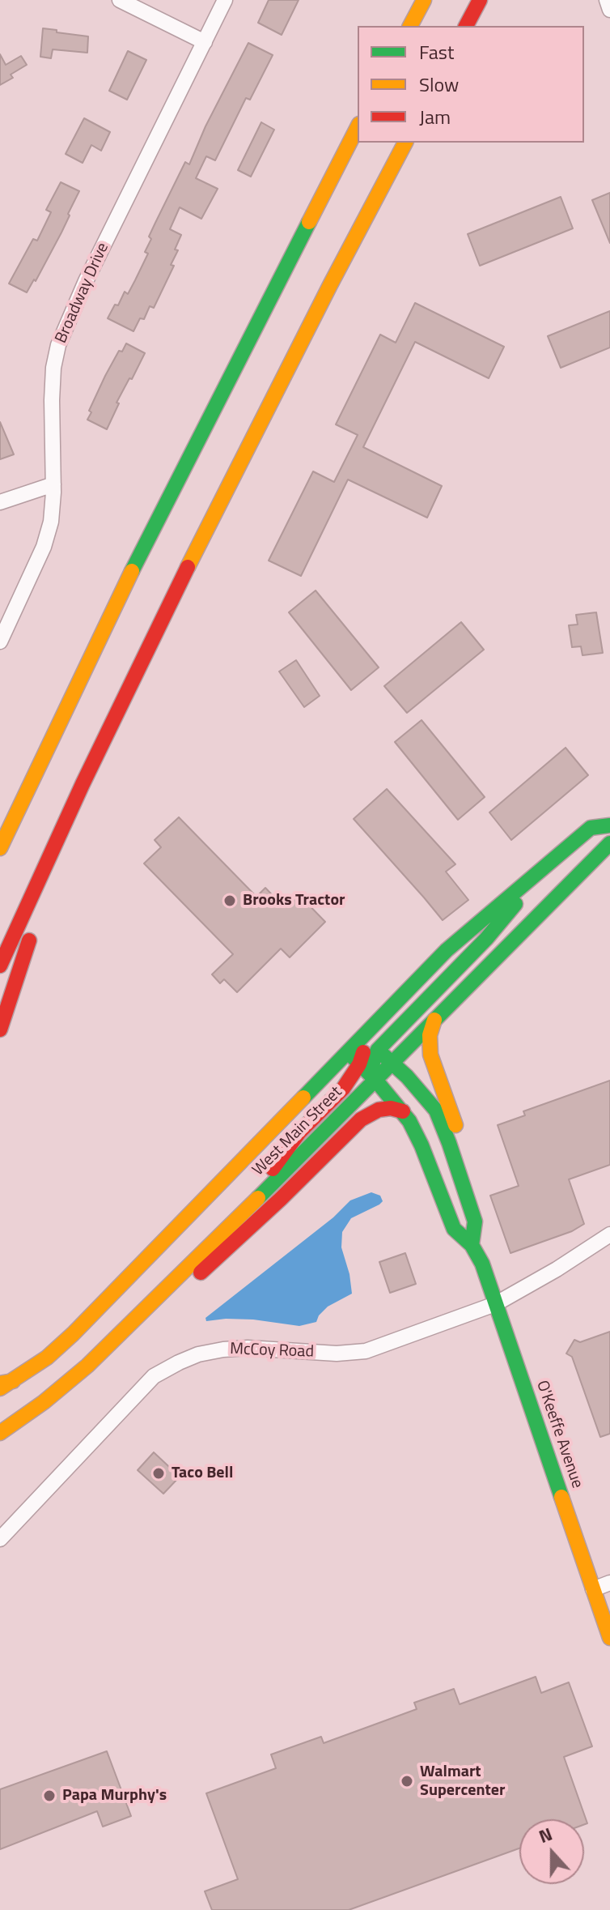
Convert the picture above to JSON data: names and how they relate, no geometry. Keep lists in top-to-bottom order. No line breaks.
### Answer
{"streets":{"main road":["West Main Street","O'Keeffe Avenue"],"street":["Broadway Drive","McCoy Road"]},"crossings":[["West Main Street","O'Keeffe Avenue"],["McCoy Road","O'Keeffe Avenue"]],"places":["Brooks Tractor","Taco Bell","Walmart Supercenter","Papa Murphy's"],"legend":["Fast","Slow","Jam"],"north":"top"}
